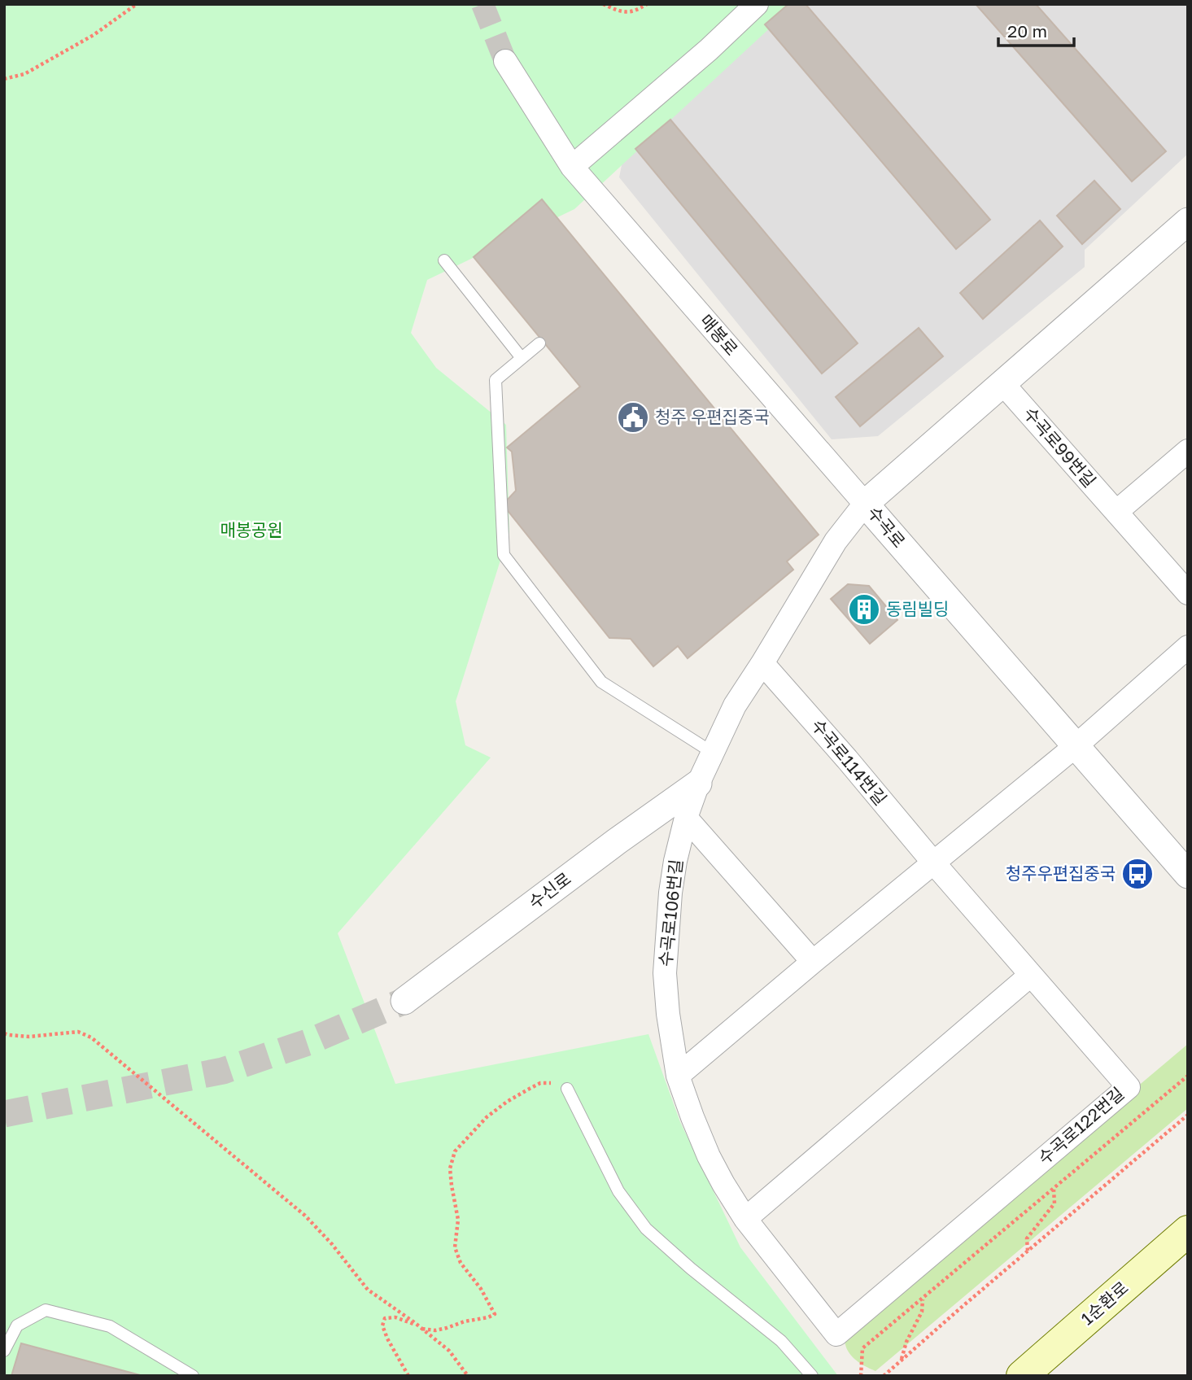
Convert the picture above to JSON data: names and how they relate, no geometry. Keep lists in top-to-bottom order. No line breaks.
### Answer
{"streets":{"main road":["1순환로"],"street":["매봉로","수곡로99번길","수곡로","수곡로114번길","수신로","수곡로106번길","수곡로122번길"]},"crossings":[["매봉로","수곡로"],["매봉로","수곡로106번길"],["수곡로99번길","수곡로"],["수곡로","수곡로106번길"],["수곡로114번길","수곡로106번길"],["수곡로114번길","수곡로122번길"],["수신로","수곡로106번길"],["수곡로106번길","수곡로122번길"]],"parks":["매봉공원"],"places":{"public building":["청주 우편집중국"],"building":["동림빌딩"],"bus stop":["청주우편집중국"]},"scale_bar":"20 m"}
